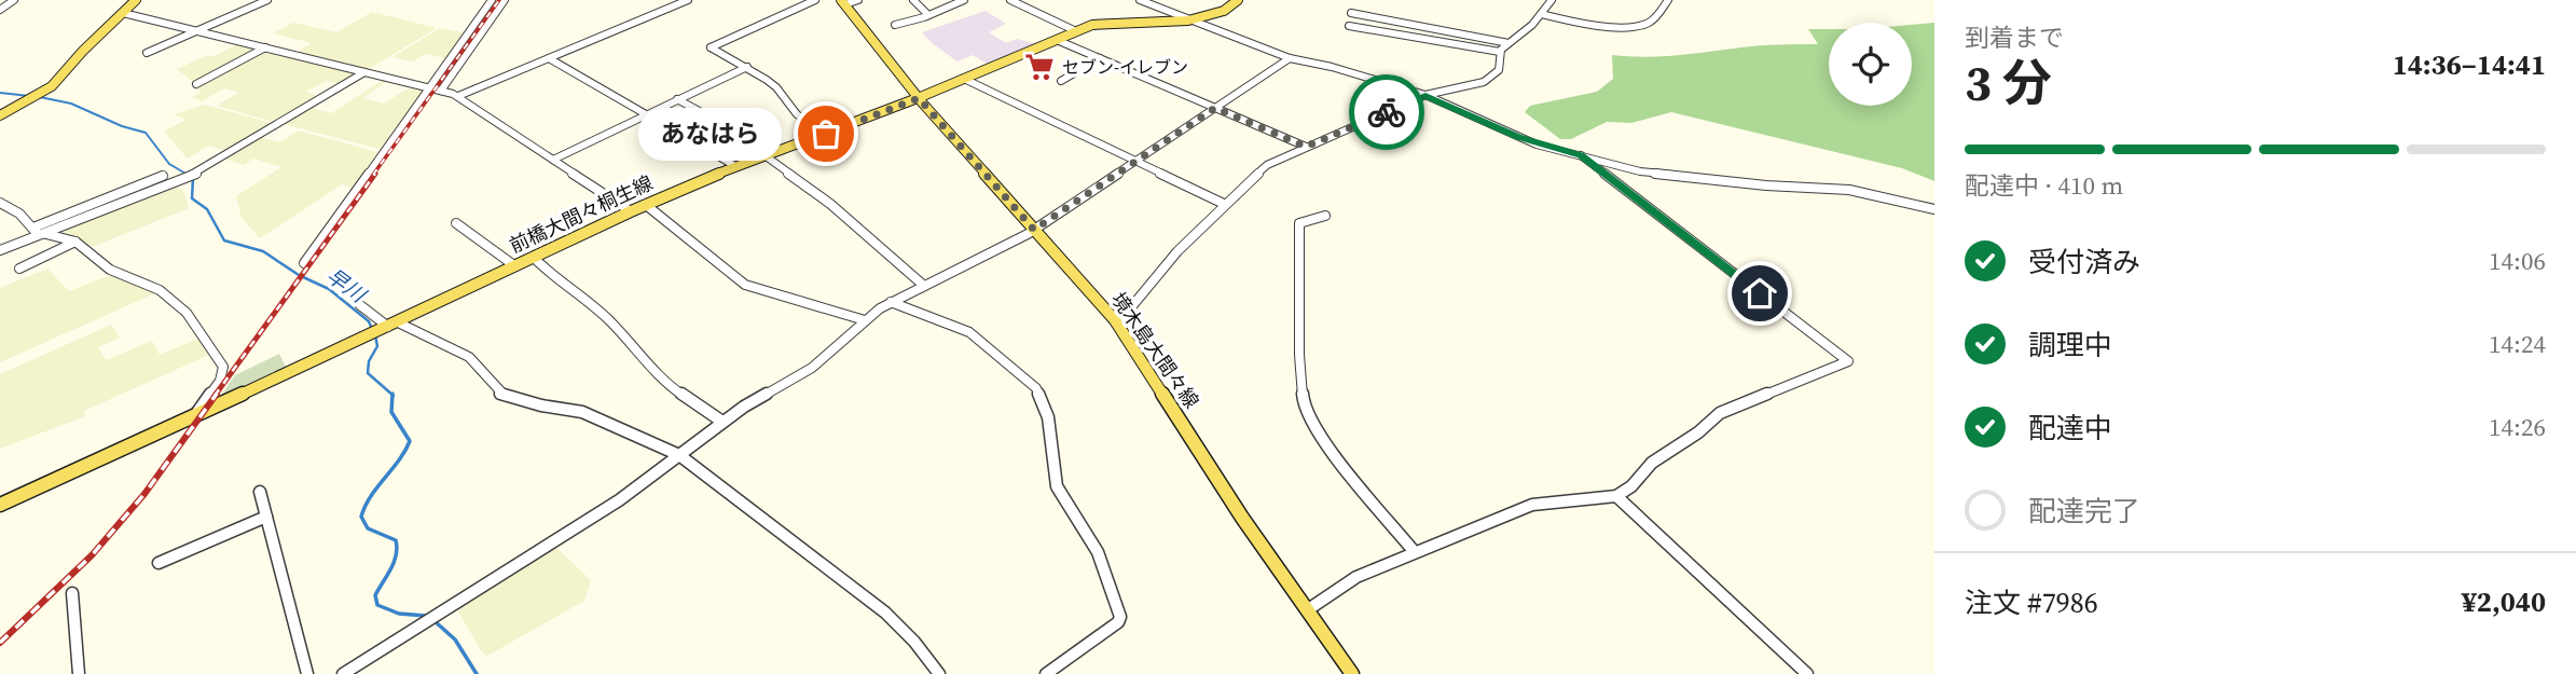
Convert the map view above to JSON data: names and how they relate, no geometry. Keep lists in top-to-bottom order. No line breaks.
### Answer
{"streets":{"main road":["前橋大間々桐生線","境木島大間々線"]},"crossings":[["前橋大間々桐生線","境木島大間々線"]],"water":["早川"],"places":{"supermarket":["セブン-イレブン"],"other":["あなはら"]},"page":{"heading":["3 分","到着まで","14:36–14:41"],"panel":["注文 #7986","¥2,040"],"bubble":"あなはら","bar":"配達中 · 410 m","list":[["受付済み","14:06"],["調理中","14:24"],["配達中","14:26"],"配達完了"]}}
